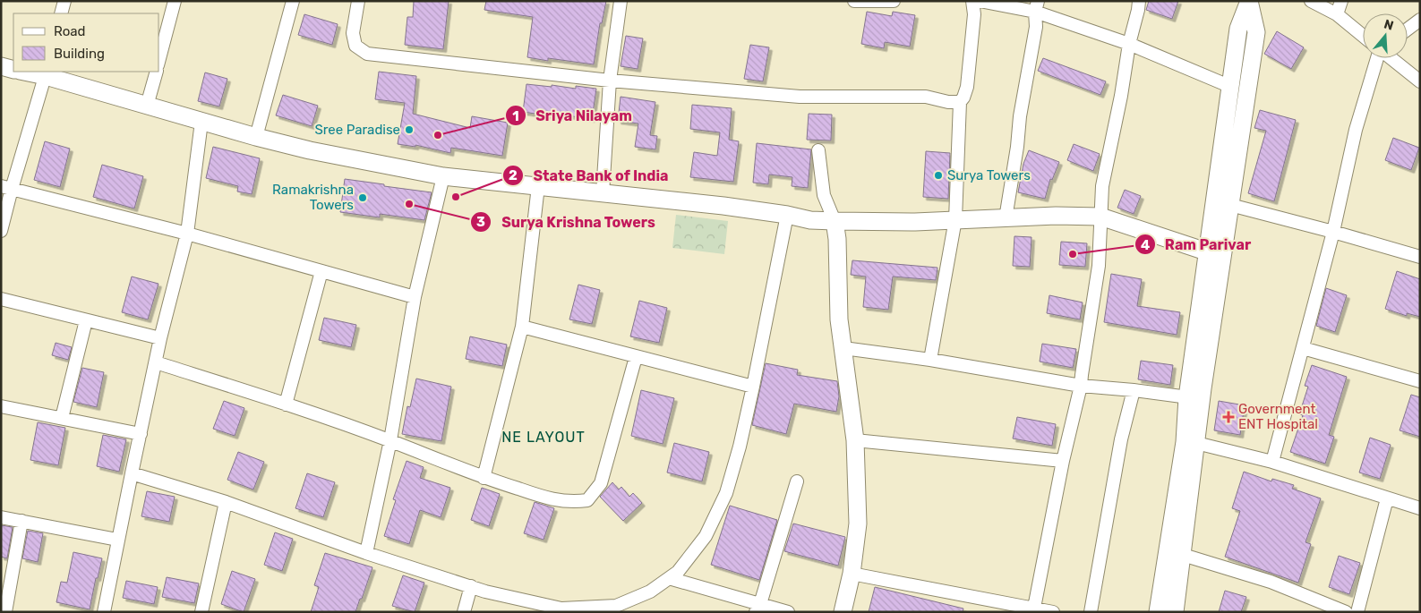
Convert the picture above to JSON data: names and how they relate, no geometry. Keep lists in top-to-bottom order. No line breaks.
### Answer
{"districts":["NE LAYOUT"],"places":{"other":["Sree Paradise","Sriya Nilayam","Surya Towers","State Bank of India","Ramakrishna Towers","Surya Krishna Towers","Ram Parivar"],"health":["Government ENT Hospital"]},"legend":["Road","Building"],"north":"top"}
